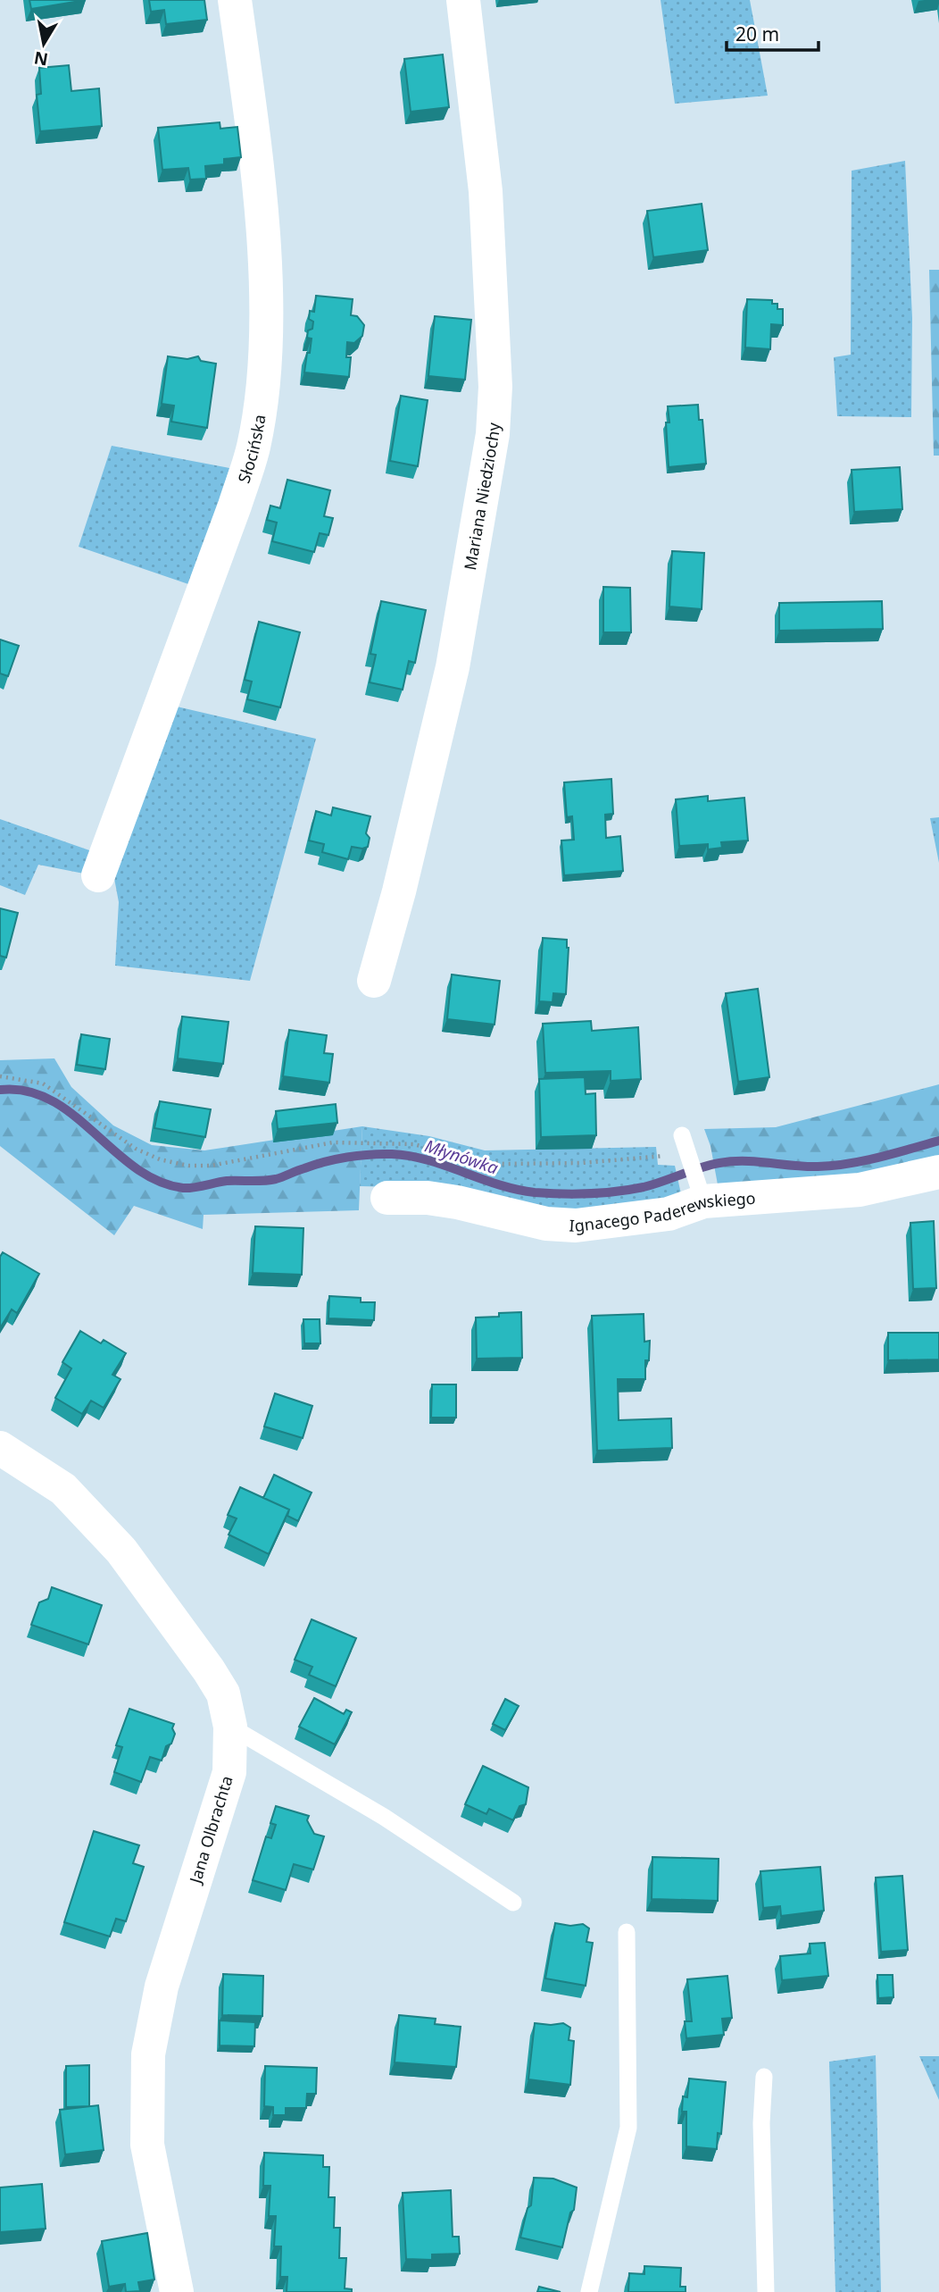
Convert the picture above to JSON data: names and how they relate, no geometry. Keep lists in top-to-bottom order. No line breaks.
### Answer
{"streets":{"street":["Słocińska","Mariana Niedziochy","Ignacego Paderewskiego","Jana Olbrachta"]},"water":["Młynówka"],"scale_bar":"20 m","north":"bottom"}
